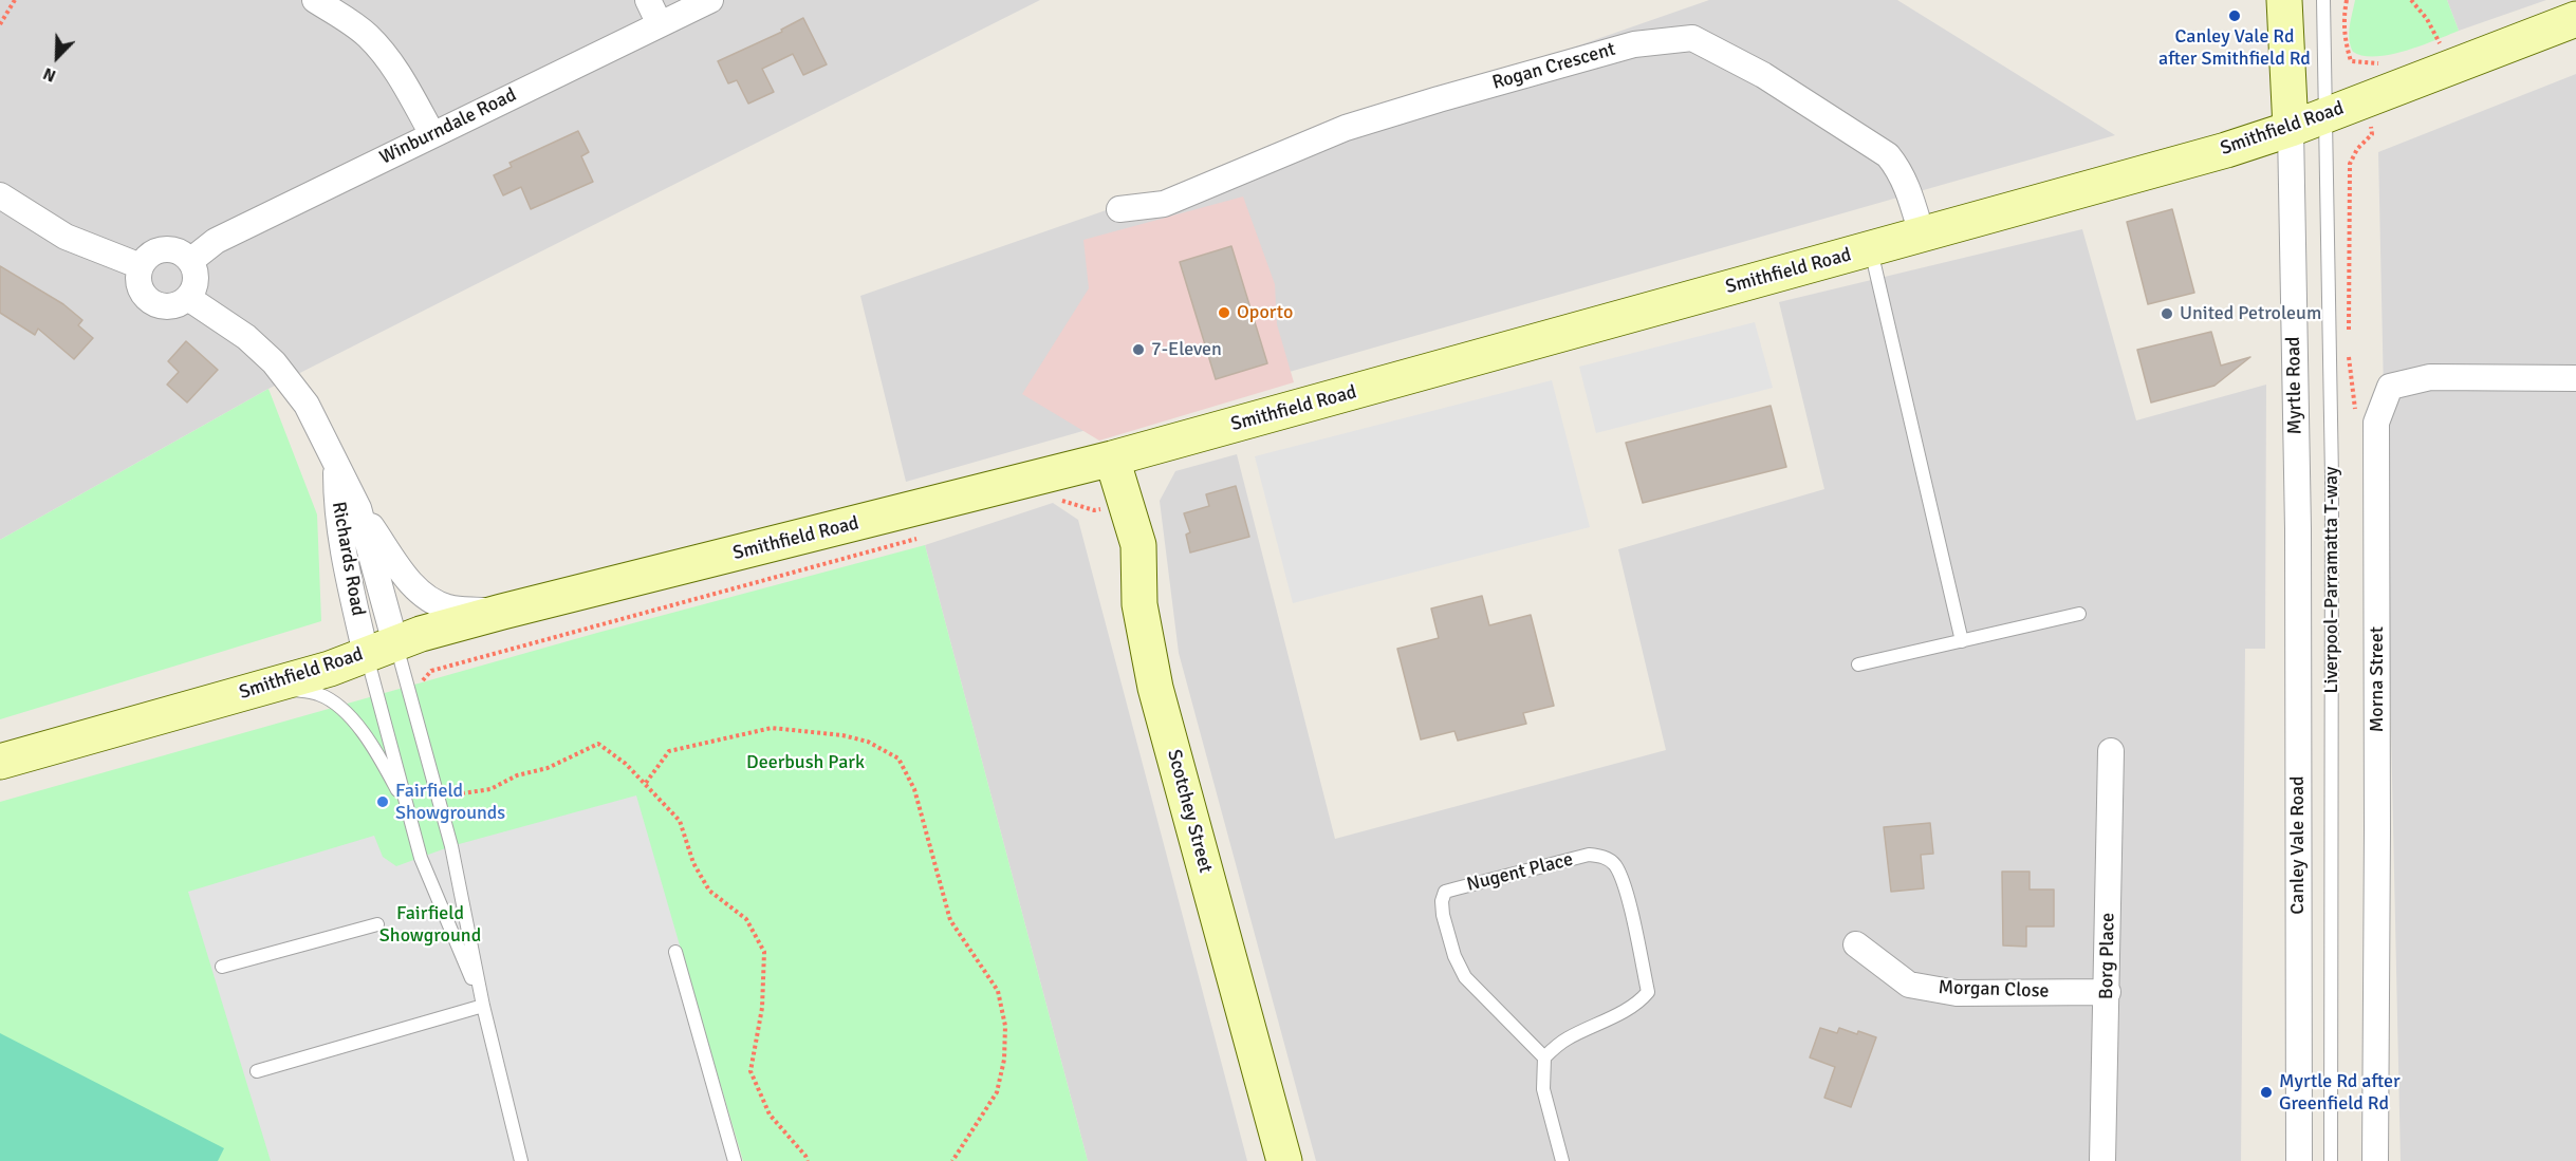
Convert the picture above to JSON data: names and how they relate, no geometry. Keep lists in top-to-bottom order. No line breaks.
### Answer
{"streets":{"main road":["Smithfield Road","Scotchey Street"],"street":["Rogan Crescent","Winburndale Road","Myrtle Road","Richards Road","Morna Street","Canley Vale Road","Borg Place","Morgan Close"],"lane":["Liverpool–Parramatta T-way","Nugent Place"]},"crossings":[["Rogan Crescent","Smithfield Road"],["Winburndale Road","Richards Road"],["Smithfield Road","Myrtle Road"],["Smithfield Road","Richards Road"],["Smithfield Road","Liverpool–Parramatta T-way"],["Smithfield Road","Scotchey Street"],["Myrtle Road","Canley Vale Road"],["Borg Place","Morgan Close"]],"parks":["Deerbush Park","Fairfield Showground"],"places":["Canley Vale Rd after Smithfield Rd","Oporto","United Petroleum","7-Eleven","Fairfield Showgrounds","Myrtle Rd after Greenfield Rd"],"north":"bottom left"}
